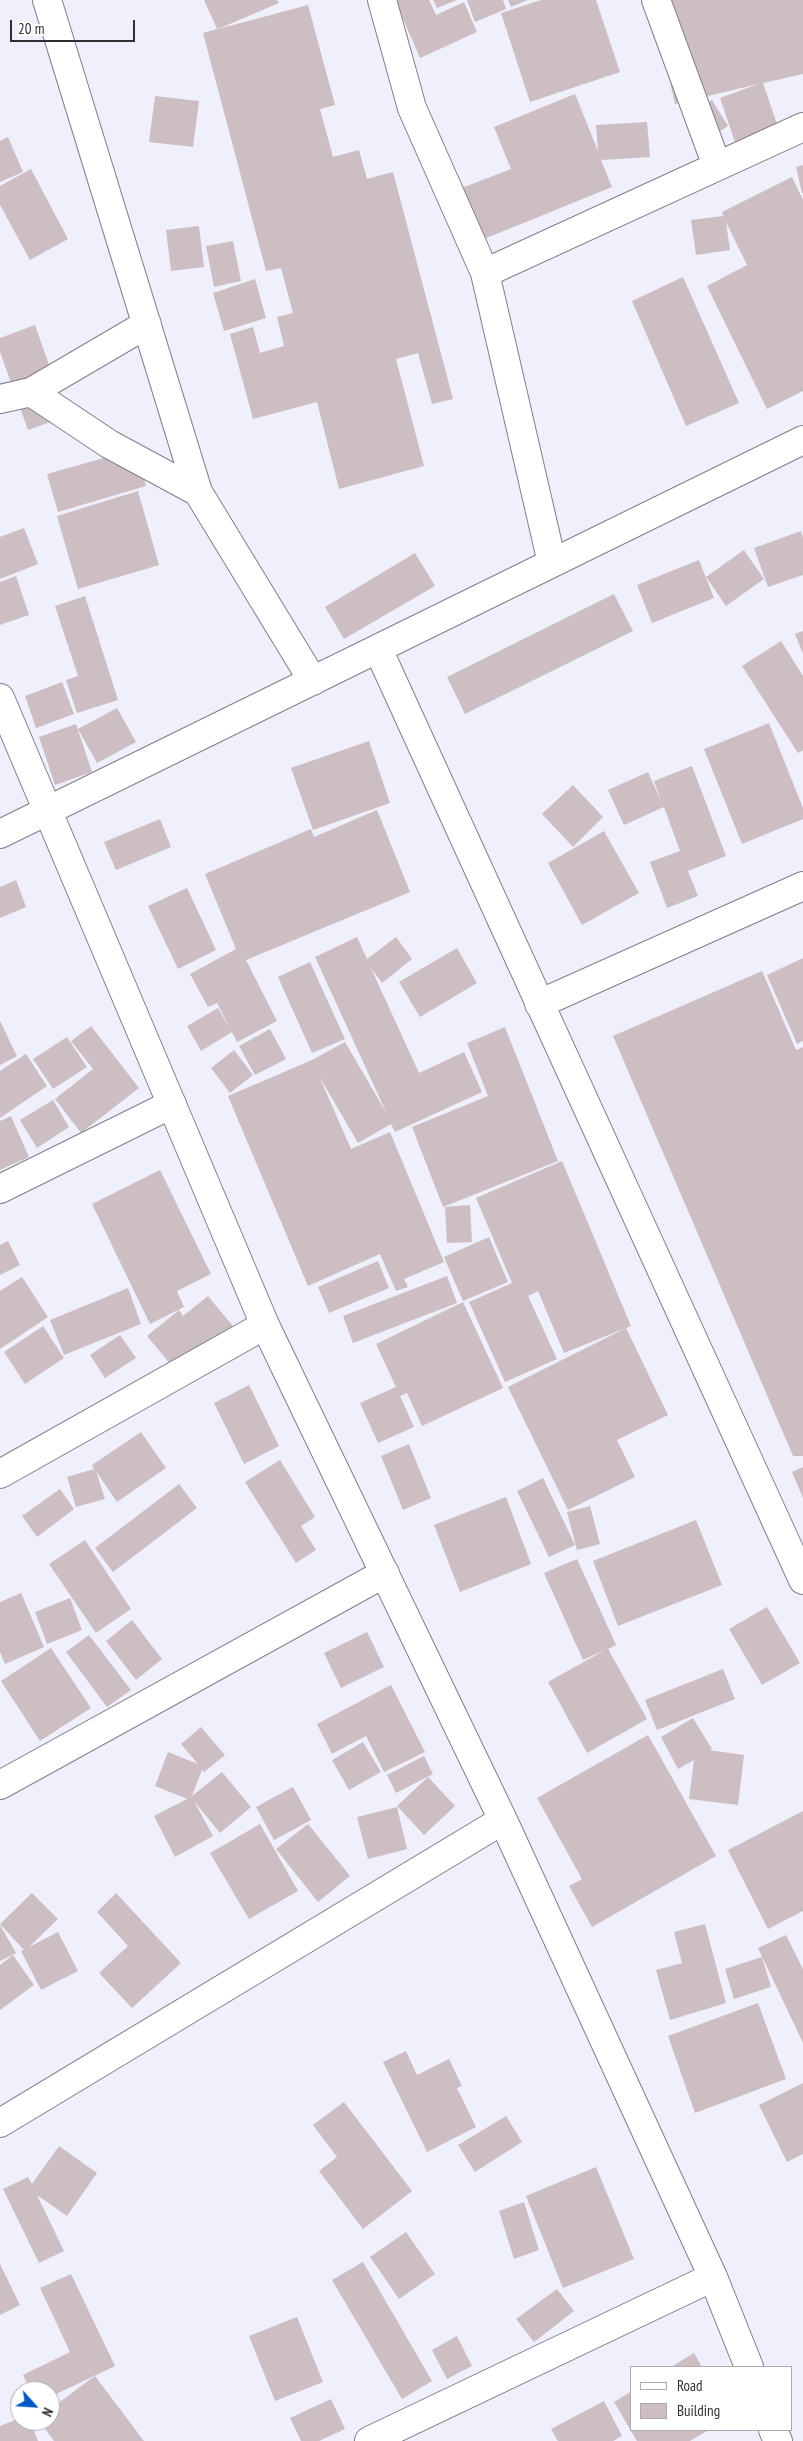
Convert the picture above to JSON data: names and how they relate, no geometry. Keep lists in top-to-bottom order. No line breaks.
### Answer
{"legend":["Road","Building"],"scale_bar":"20 m","north":"bottom right"}
